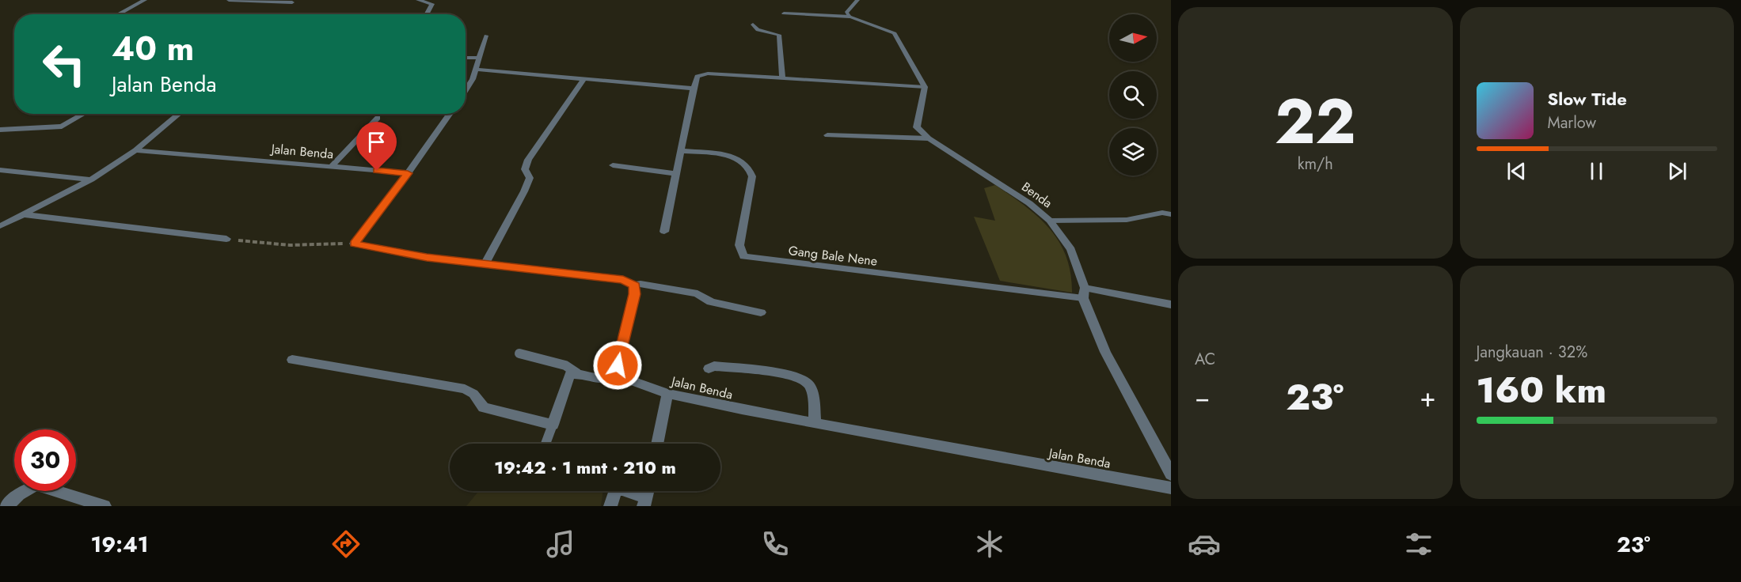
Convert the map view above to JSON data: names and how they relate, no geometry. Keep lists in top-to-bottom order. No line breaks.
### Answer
{"streets":{"street":["Jalan Benda","Benda","Gang Bale Nene"]},"crossings":[["Benda","Gang Bale Nene"]],"north":"right","page":{"tile":[["22","km/h"],"AC",["Jangkauan · 32%","160 km"]],"turn":["40 m","Jalan Benda"],"song":["Slow Tide","Marlow"],"heat":["−","23°","+"],"limit":"30","trip":"19:42 · 1 mnt · 210 m","tabs":["19:41","23°"]}}
